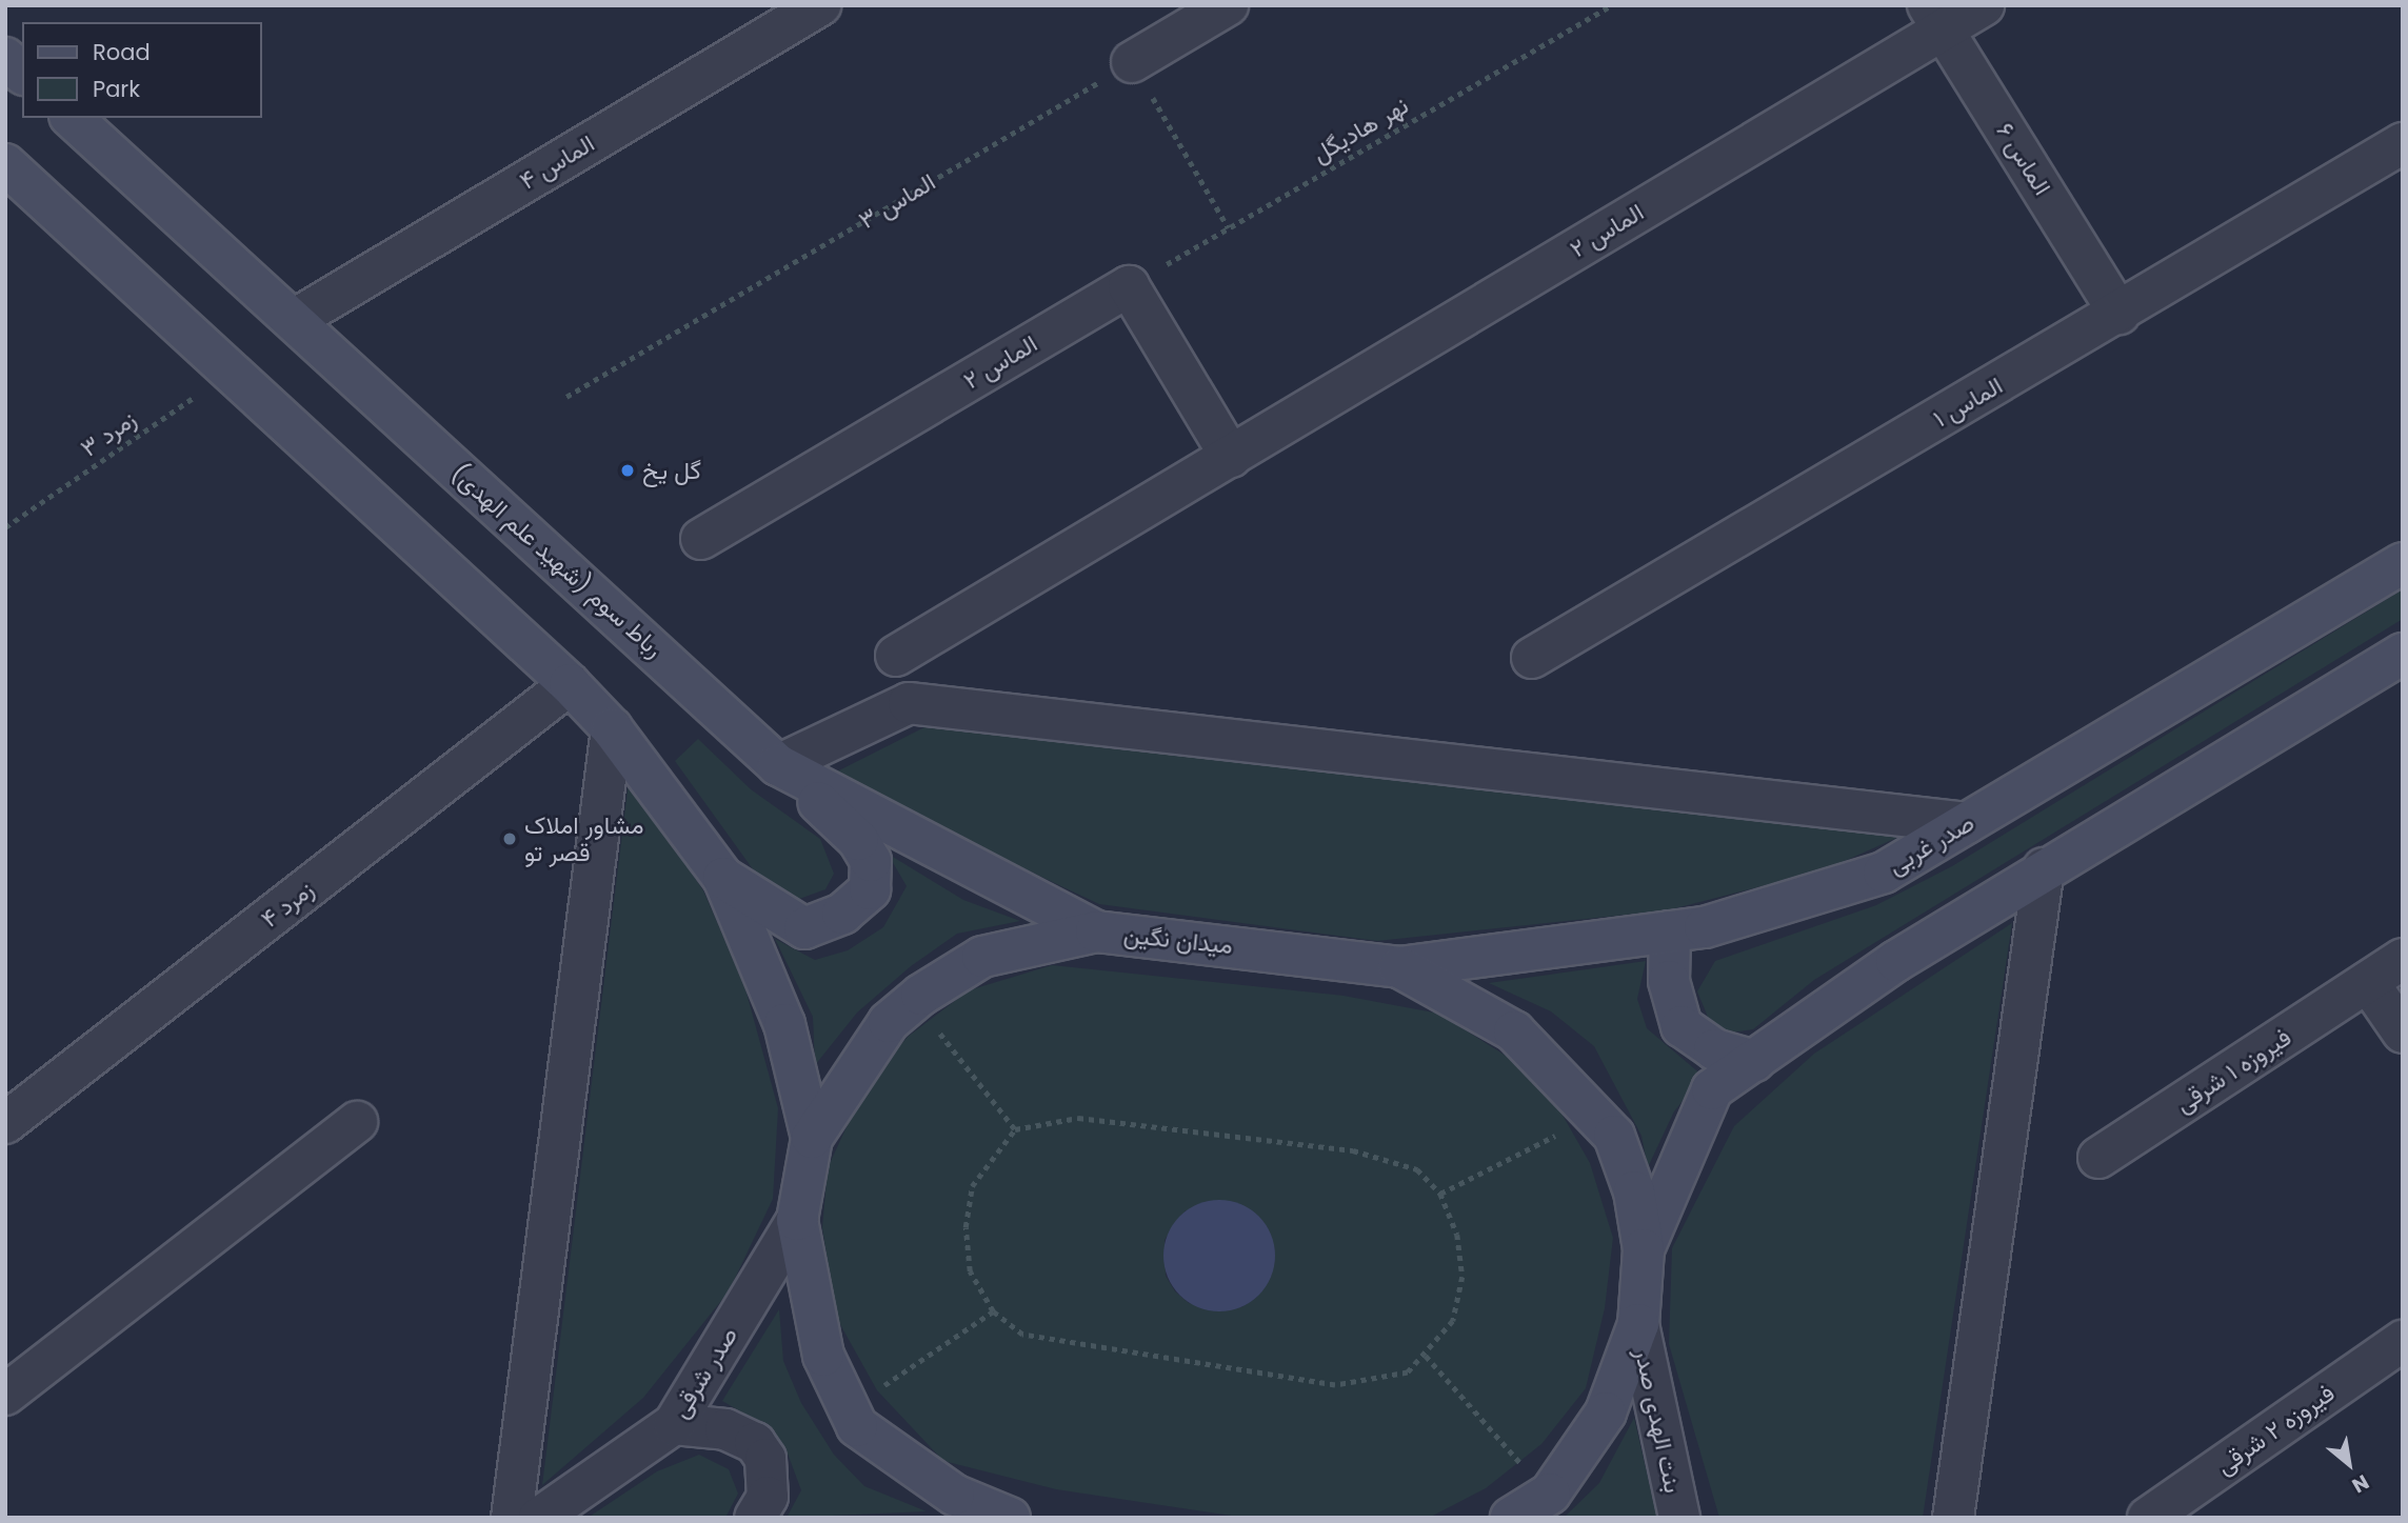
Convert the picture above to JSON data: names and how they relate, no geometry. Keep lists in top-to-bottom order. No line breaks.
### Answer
{"streets":{"main road":["رباط سوم (شهید علم الهدی)","صدر غربی","میدان نگین"],"street":["الماس ۶","الماس ۴","الماس ۲","الماس ۱","زمرد ۴","فیروزه ۱ شرقی","صدر شرقی","بنت الهدی صدر","فیروزه ۲ شرقی"],"path":["نهر هادیگل","الماس ۳","زمرد ۳"]},"crossings":[["نهر هادیگل","الماس ۲"],["الماس ۶","الماس ۲"],["الماس ۶","الماس ۱"],["الماس ۴","رباط سوم (شهید علم الهدی)"],["رباط سوم (شهید علم الهدی)","میدان نگین"],["صدر غربی","میدان نگین"],["میدان نگین","صدر شرقی"],["میدان نگین","بنت الهدی صدر"]],"places":["گل یخ","مشاور املاک قصر تو"],"legend":["Road","Park"],"north":"bottom right"}
